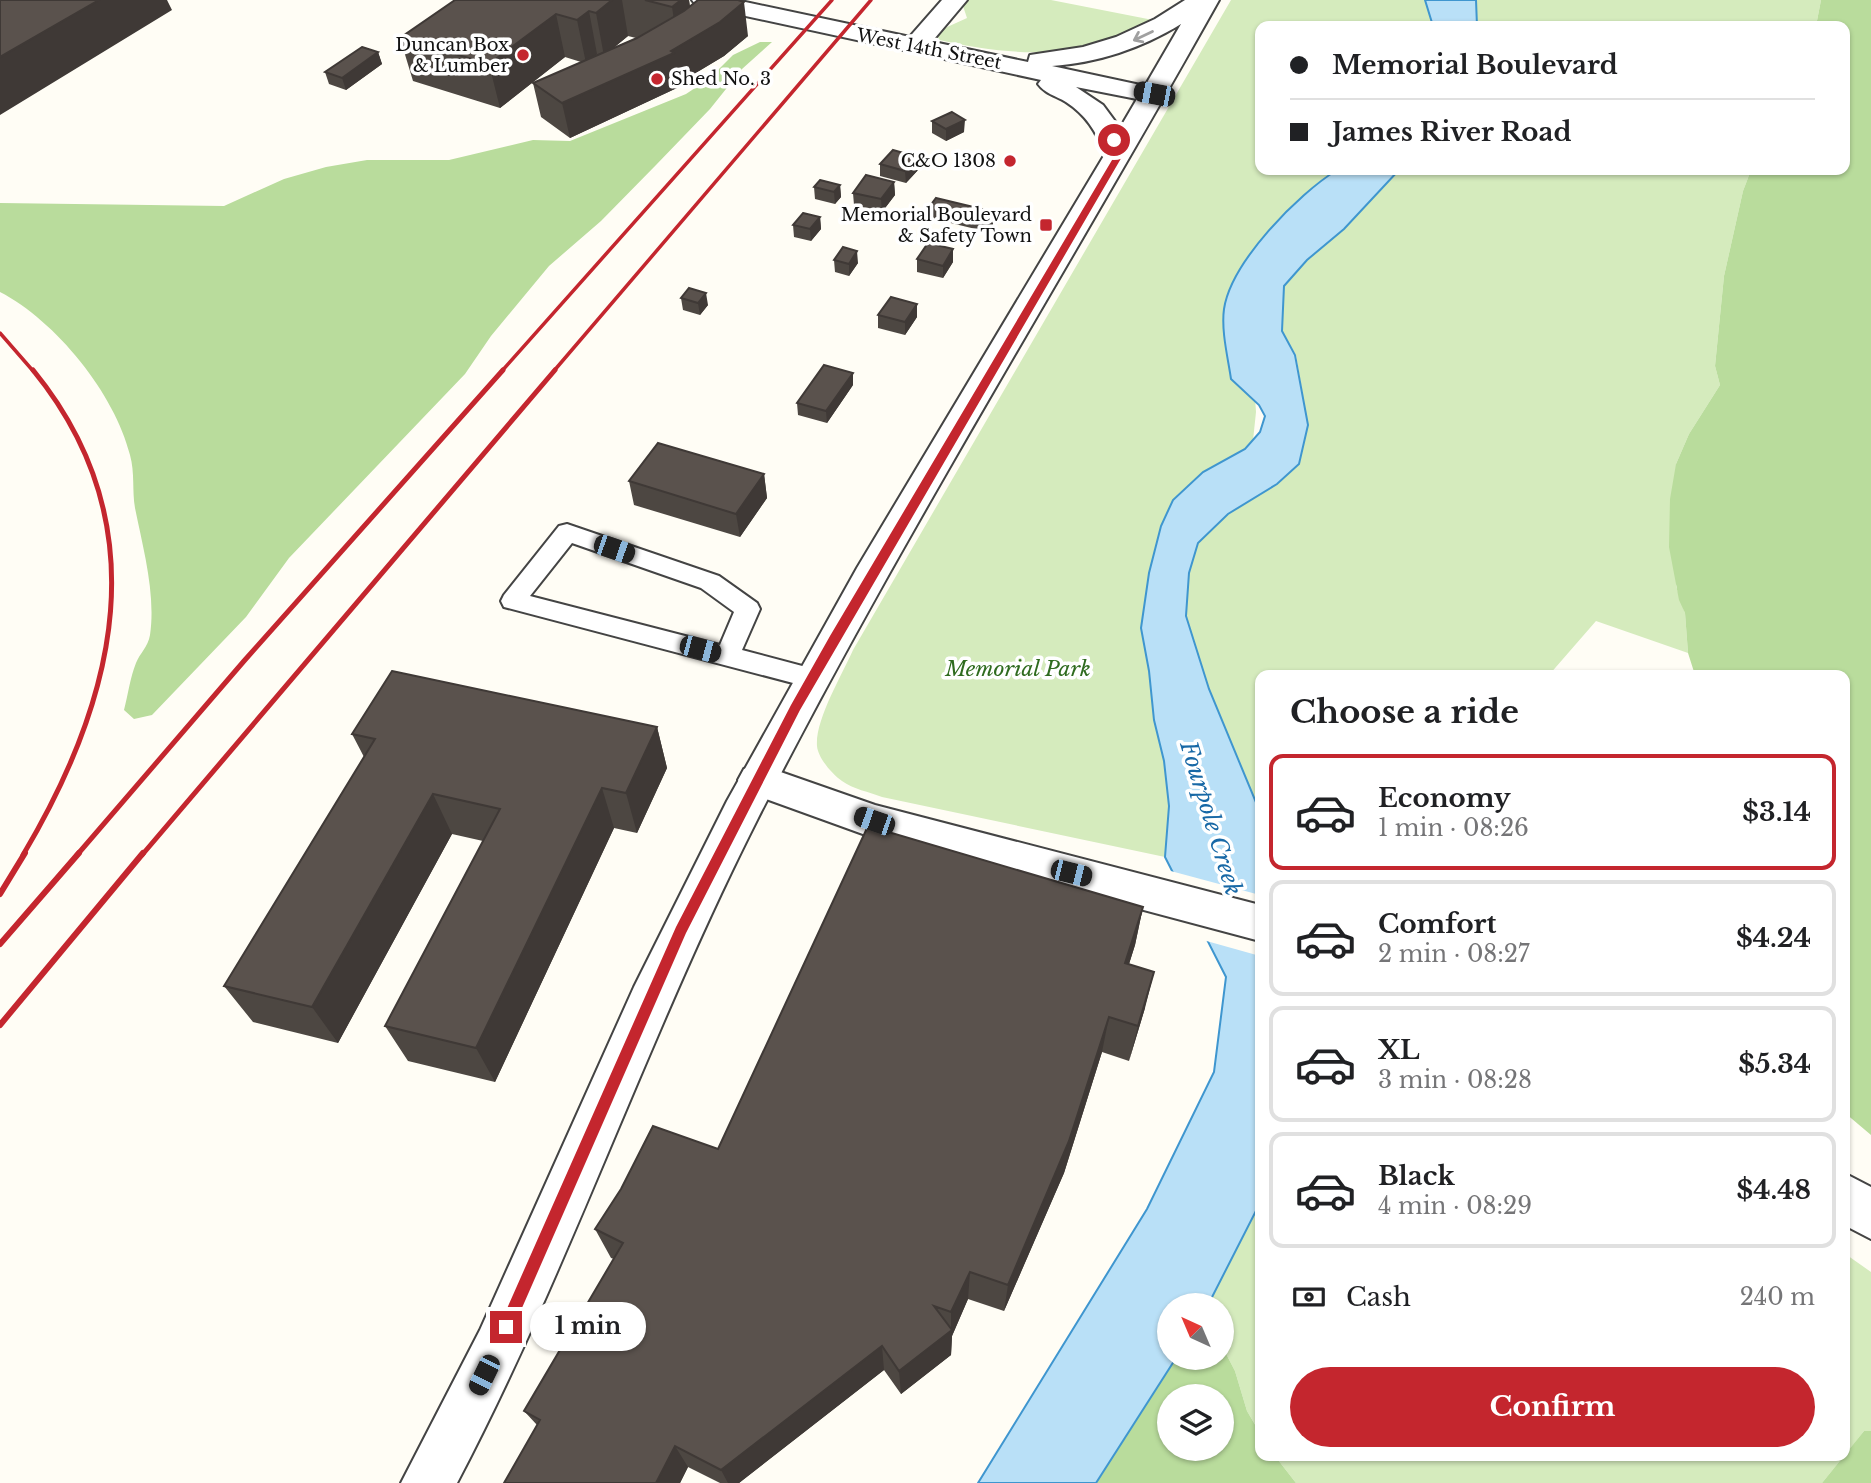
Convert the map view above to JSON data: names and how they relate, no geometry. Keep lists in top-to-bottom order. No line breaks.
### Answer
{"streets":{"street":["West 14th Street"]},"water":["Fourpole Creek"],"parks":["Memorial Park"],"places":{"other":["Duncan Box & Lumber","Shed No. 3","C&O 1308"],"transit":["Memorial Boulevard & Safety Town"]},"north":"top left","page":{"banner":["Memorial Boulevard","James River Road"],"heading":"Choose a ride","list":[{"name":"Economy","note":"1 min · 08:26","value":"$3.14"},{"name":"Comfort","note":"2 min · 08:27","value":"$4.24"},{"name":"XL","note":"3 min · 08:28","value":"$5.34"},{"name":"Black","note":"4 min · 08:29","value":"$4.48"}],"pay":["Cash","240 m"],"bubble":"1 min","buttons":"Confirm"}}
